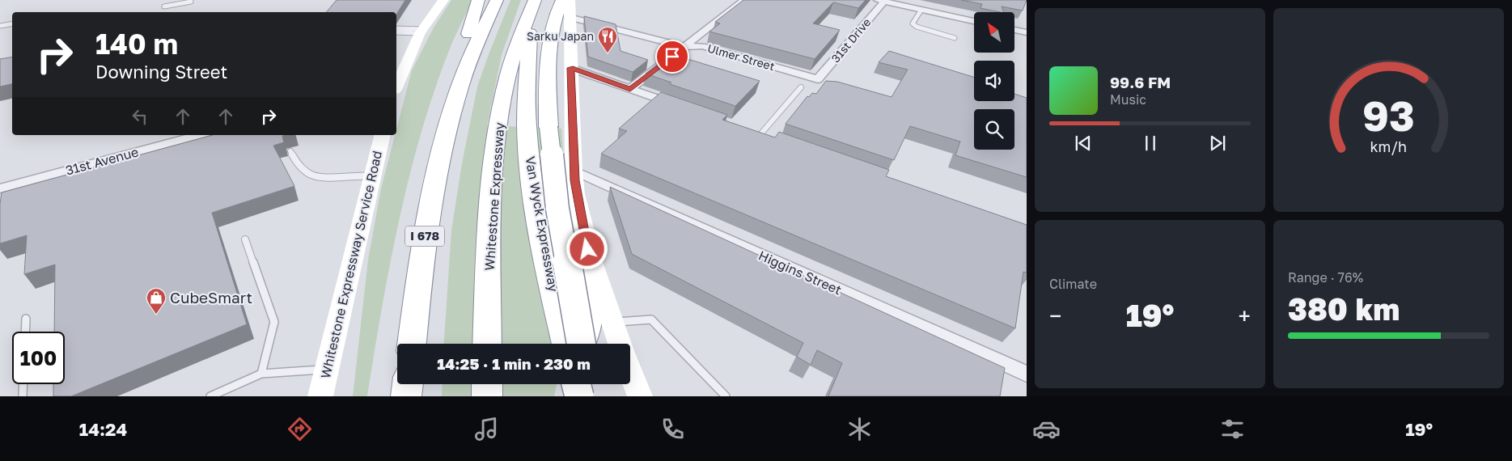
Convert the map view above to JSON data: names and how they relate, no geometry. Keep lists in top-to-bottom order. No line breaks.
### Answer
{"streets":{"highway":["Whitestone Expressway","Van Wyck Expressway","I 678"],"main road":["Whitestone Expressway Service Road"],"street":["31st Drive","Ulmer Street","31st Avenue","Higgins Street"]},"crossings":[["31st Drive","Ulmer Street"],["Whitestone Expressway","Van Wyck Expressway"]],"places":{"restaurant":["Sarku Japan"],"shop":["CubeSmart"]},"north":"top left","page":{"turn":["140 m","Downing Street"],"song":["99.6 FM","Music"],"tile":["Climate",["Range · 76%","380 km"]],"heat":["−","19°","+"],"limit":"100","trip":"14:25 · 1 min · 230 m","tabs":["14:24","19°"],"gauge":["93","km/h"]}}
